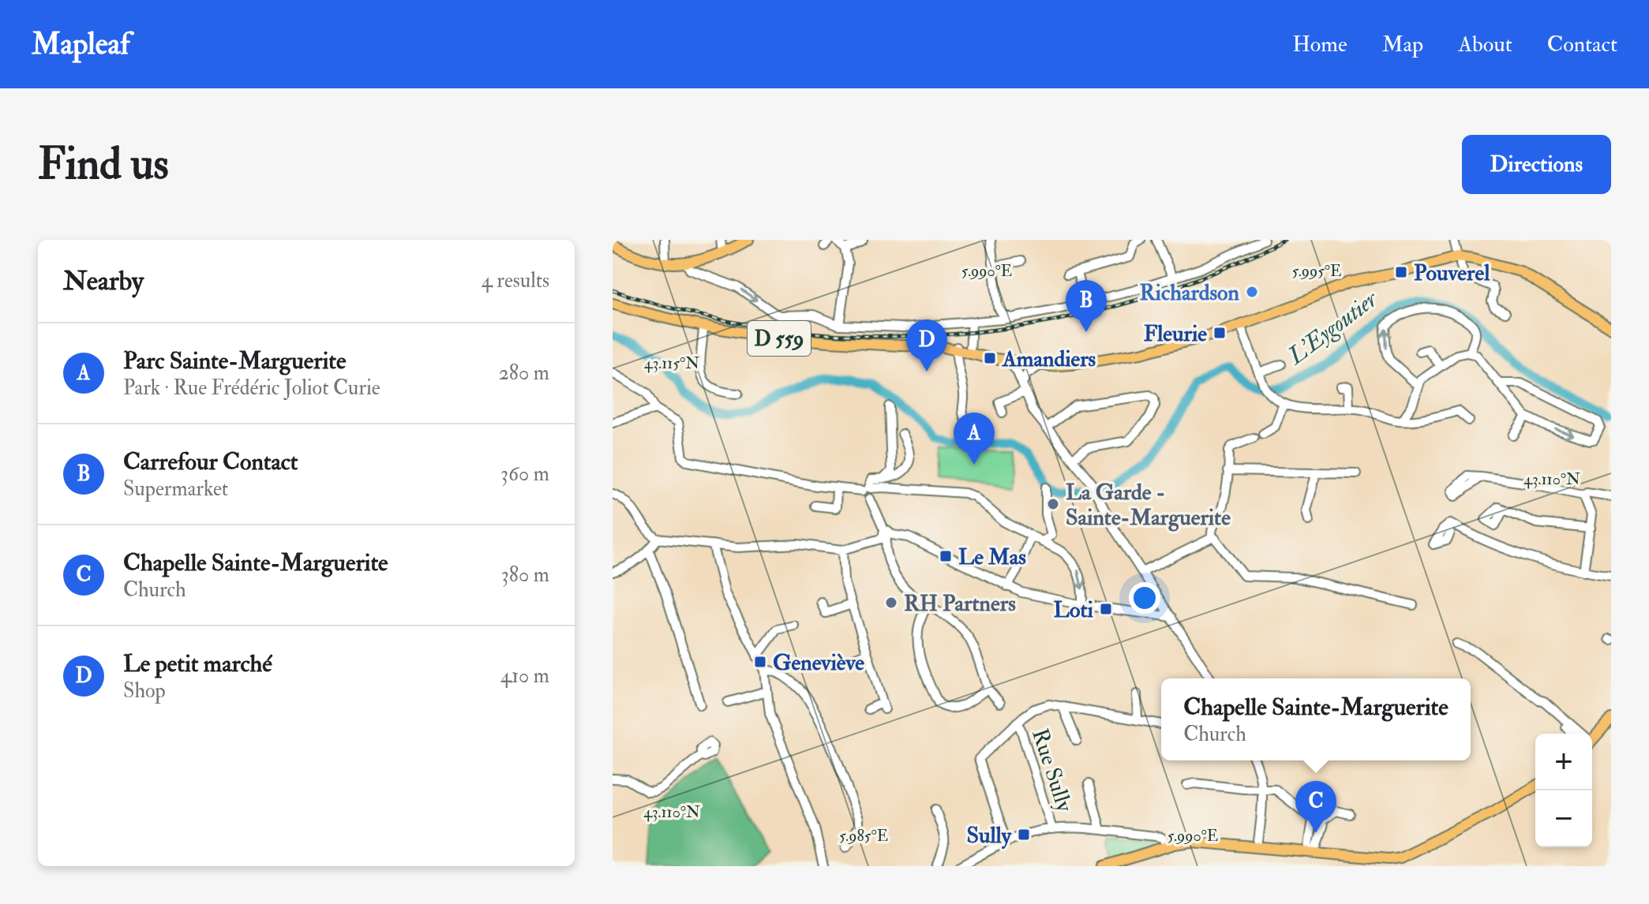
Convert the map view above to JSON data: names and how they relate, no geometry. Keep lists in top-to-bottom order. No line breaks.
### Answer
{"streets":{"main road":["D 559"],"street":["Rue Sully"]},"water":["L'Eygoutier"],"places":{"transit":["Pouverel","Fleurie","Amandiers","Le Mas","Loti","Geneviève","Sully"],"other":["Richardson","La Garde - Sainte-Marguerite","RH Partners"]},"page":{"header":"Mapleaf","nav":["Home","Map","About","Contact"],"buttons":"Directions","title":"Find us","heading":["Nearby","4 results"],"pins":["B","D","A","C"],"list":[{"mark":"A","name":"Parc Sainte-Marguerite","note":"Park · Rue Frédéric Joliot Curie","value":"280 m"},{"mark":"B","name":"Carrefour Contact","note":"Supermarket","value":"360 m"},{"mark":"C","name":"Chapelle Sainte-Marguerite","note":"Church","value":"380 m"},{"mark":"D","name":"Le petit marché","note":"Shop","value":"410 m"}],"popup":["Chapelle Sainte-Marguerite","Church"],"map_buttons":["+","−"]},"coordinates":["5.990°E","5.995°E","43.115°N","43.110°N","5.985°E"]}
